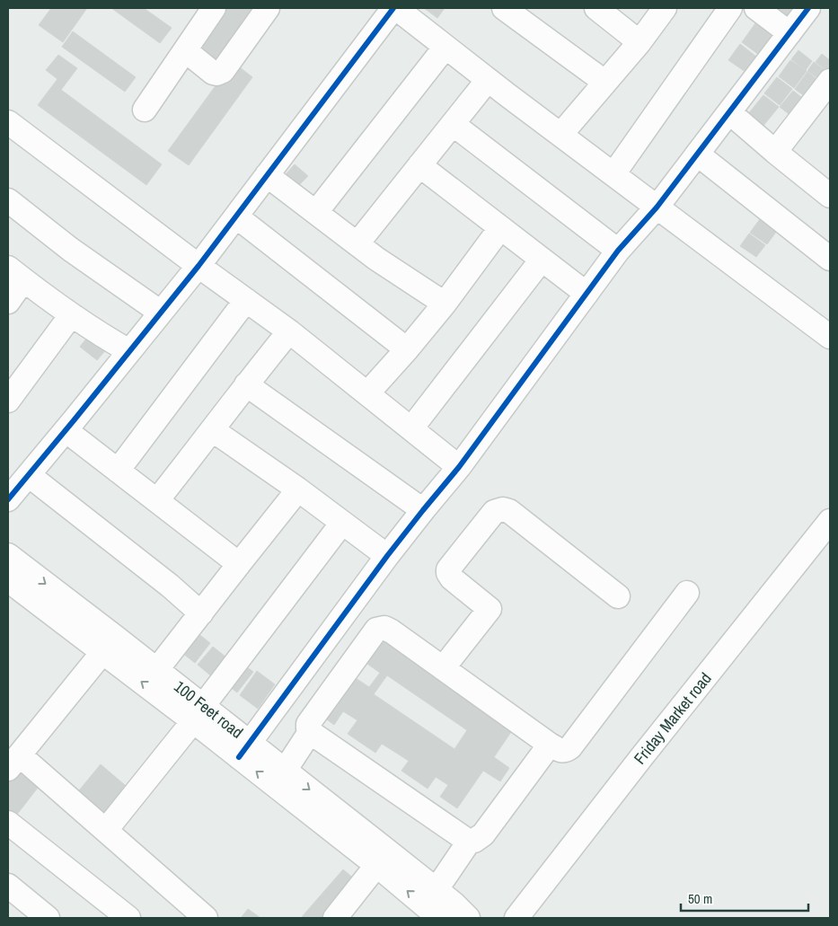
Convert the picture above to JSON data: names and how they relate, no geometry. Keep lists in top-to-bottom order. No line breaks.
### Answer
{"streets":{"street":["100 Feet road","Friday Market road"]},"scale_bar":"50 m"}
